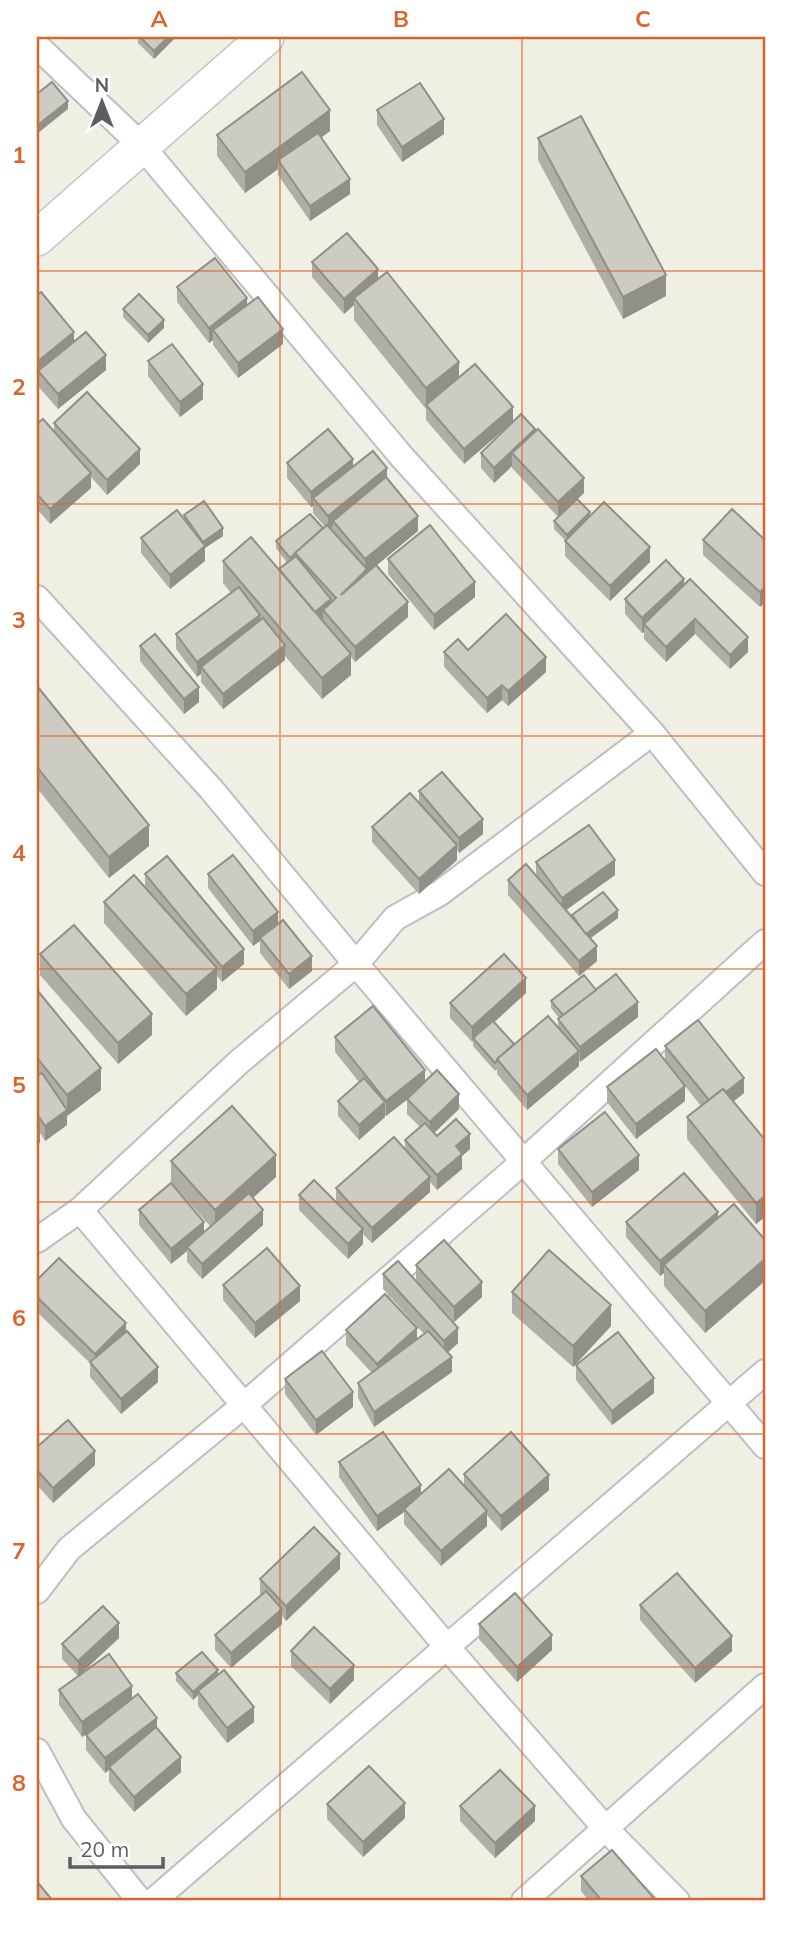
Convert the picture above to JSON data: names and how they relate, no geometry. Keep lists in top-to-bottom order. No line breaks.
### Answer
{"scale_bar":"20 m","north":"top","grid":{"columns":["A","B","C"],"rows":["1","2","3","4","5","6","7","8"]}}
